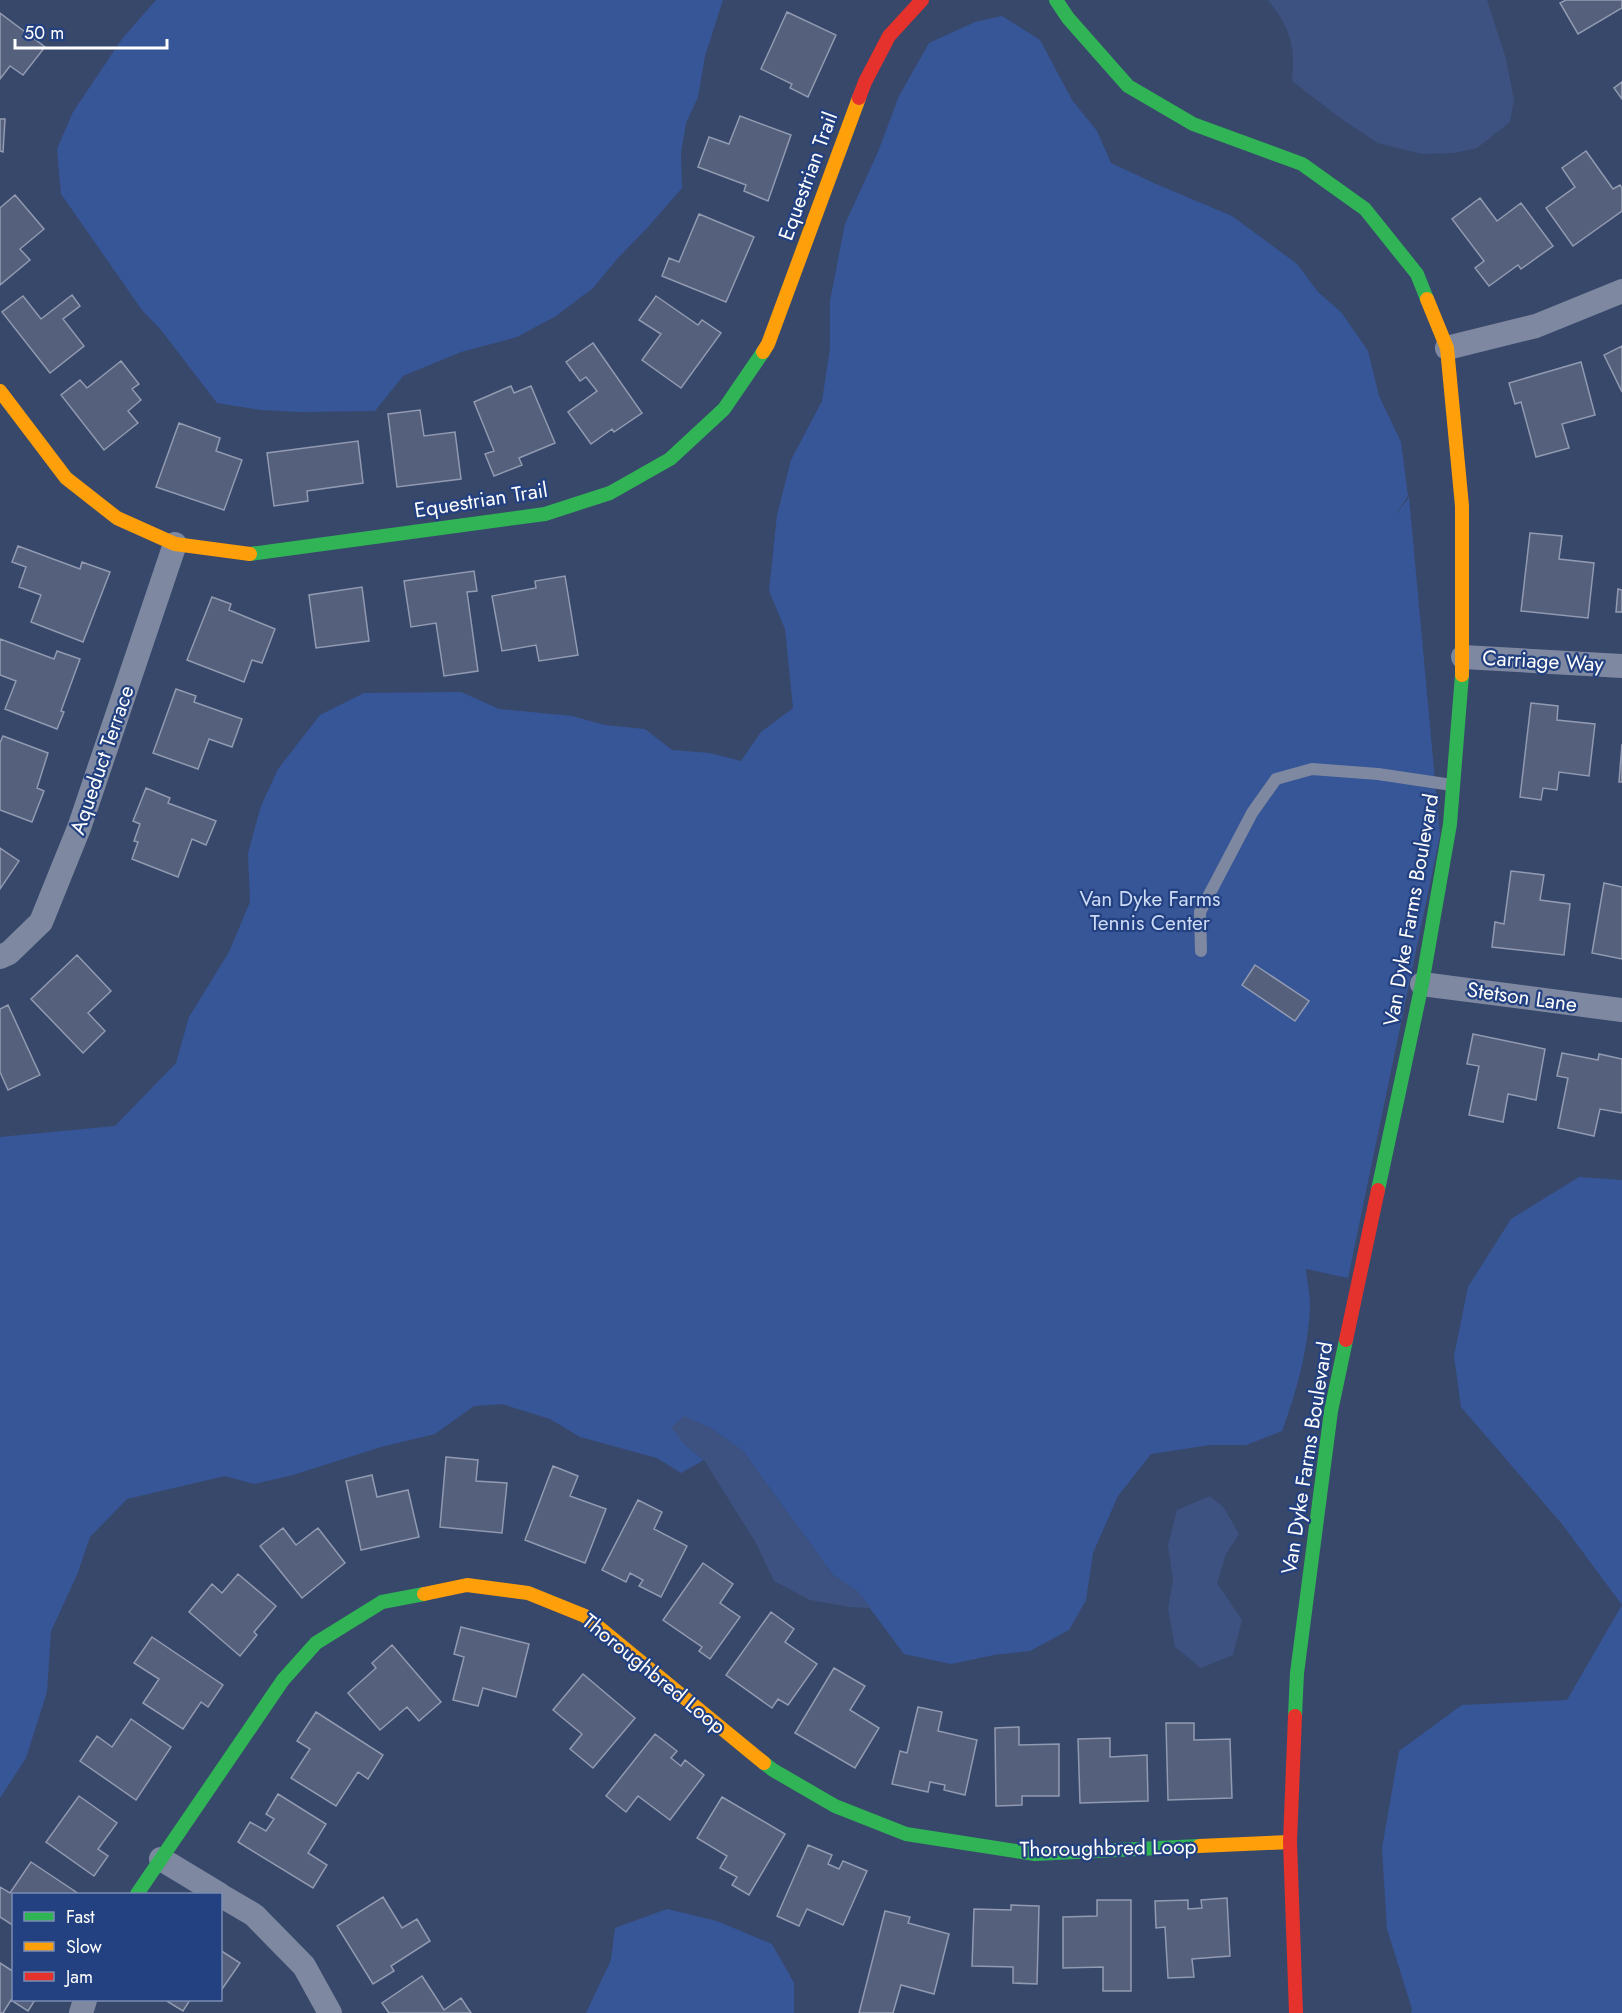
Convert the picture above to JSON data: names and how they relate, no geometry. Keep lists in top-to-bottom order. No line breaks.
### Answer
{"streets":{"street":["Equestrian Trail","Carriage Way","Aqueduct Terrace","Van Dyke Farms Boulevard","Stetson Lane","Thoroughbred Loop"]},"crossings":[["Equestrian Trail","Aqueduct Terrace"],["Carriage Way","Van Dyke Farms Boulevard"],["Van Dyke Farms Boulevard","Stetson Lane"],["Van Dyke Farms Boulevard","Thoroughbred Loop"]],"parks":["Van Dyke Farms Tennis Center"],"legend":["Fast","Slow","Jam"],"scale_bar":"50 m"}
